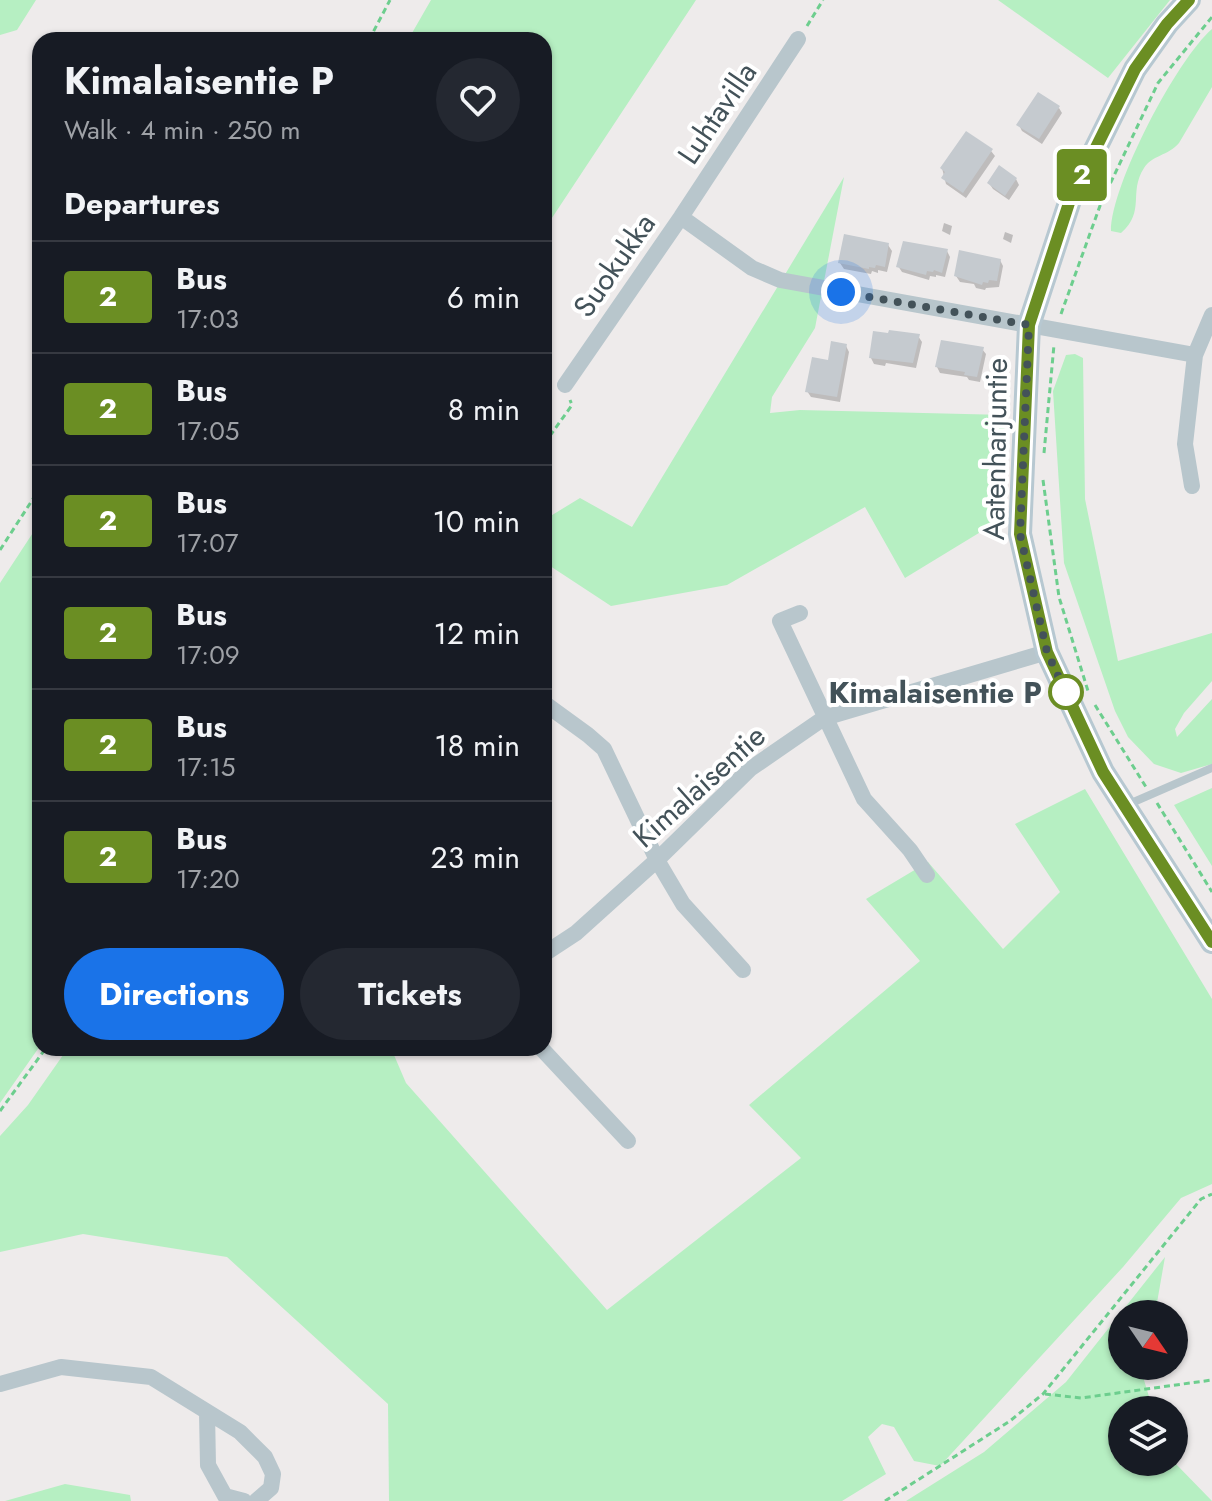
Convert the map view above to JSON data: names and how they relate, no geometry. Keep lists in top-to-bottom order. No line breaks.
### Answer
{"streets":{"street":["Luhtavilla","Suokukka","Aatenharjuntie","Kimalaisentie"]},"crossings":[["Luhtavilla","Suokukka"],["Aatenharjuntie","Kimalaisentie"]],"places":["Kimalaisentie P"],"lines":["bus line 2"],"north":"bottom right","page":{"on_map":"2","heading":[["Kimalaisentie P","Walk · 4 min · 250 m"],"Departures"],"list":[{"mark":"2","name":"Bus","note":"17:03","value":"6 min"},{"mark":"2","name":"Bus","note":"17:05","value":"8 min"},{"mark":"2","name":"Bus","note":"17:07","value":"10 min"},{"mark":"2","name":"Bus","note":"17:09","value":"12 min"},{"mark":"2","name":"Bus","note":"17:15","value":"18 min"},{"mark":"2","name":"Bus","note":"17:20","value":"23 min"}],"buttons":["Directions","Tickets"]}}
